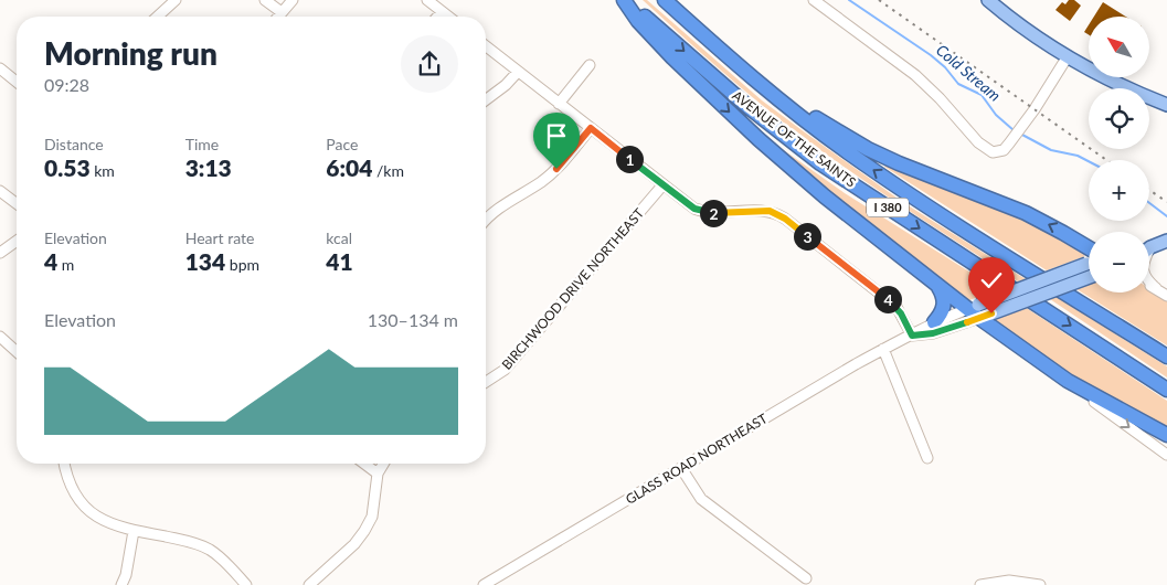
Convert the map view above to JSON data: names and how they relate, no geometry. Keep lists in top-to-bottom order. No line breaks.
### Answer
{"streets":{"highway":["AVENUE OF THE SAINTS","I 380"],"street":["BIRCHWOOD DRIVE NORTHEAST","GLASS ROAD NORTHEAST"]},"water":["Cold Stream"],"north":"top left","page":{"map_buttons":["+","−"],"heading":["Morning run","09:28"],"stats":[["Distance","0.53 km"],["Time","3:13"],["Pace","6:04 /km"],["Elevation","4 m"],["Heart rate","134 bpm"],["kcal","41"]],"pins":["1","2","3","4"],"chart":["Elevation","130–134 m"]}}
